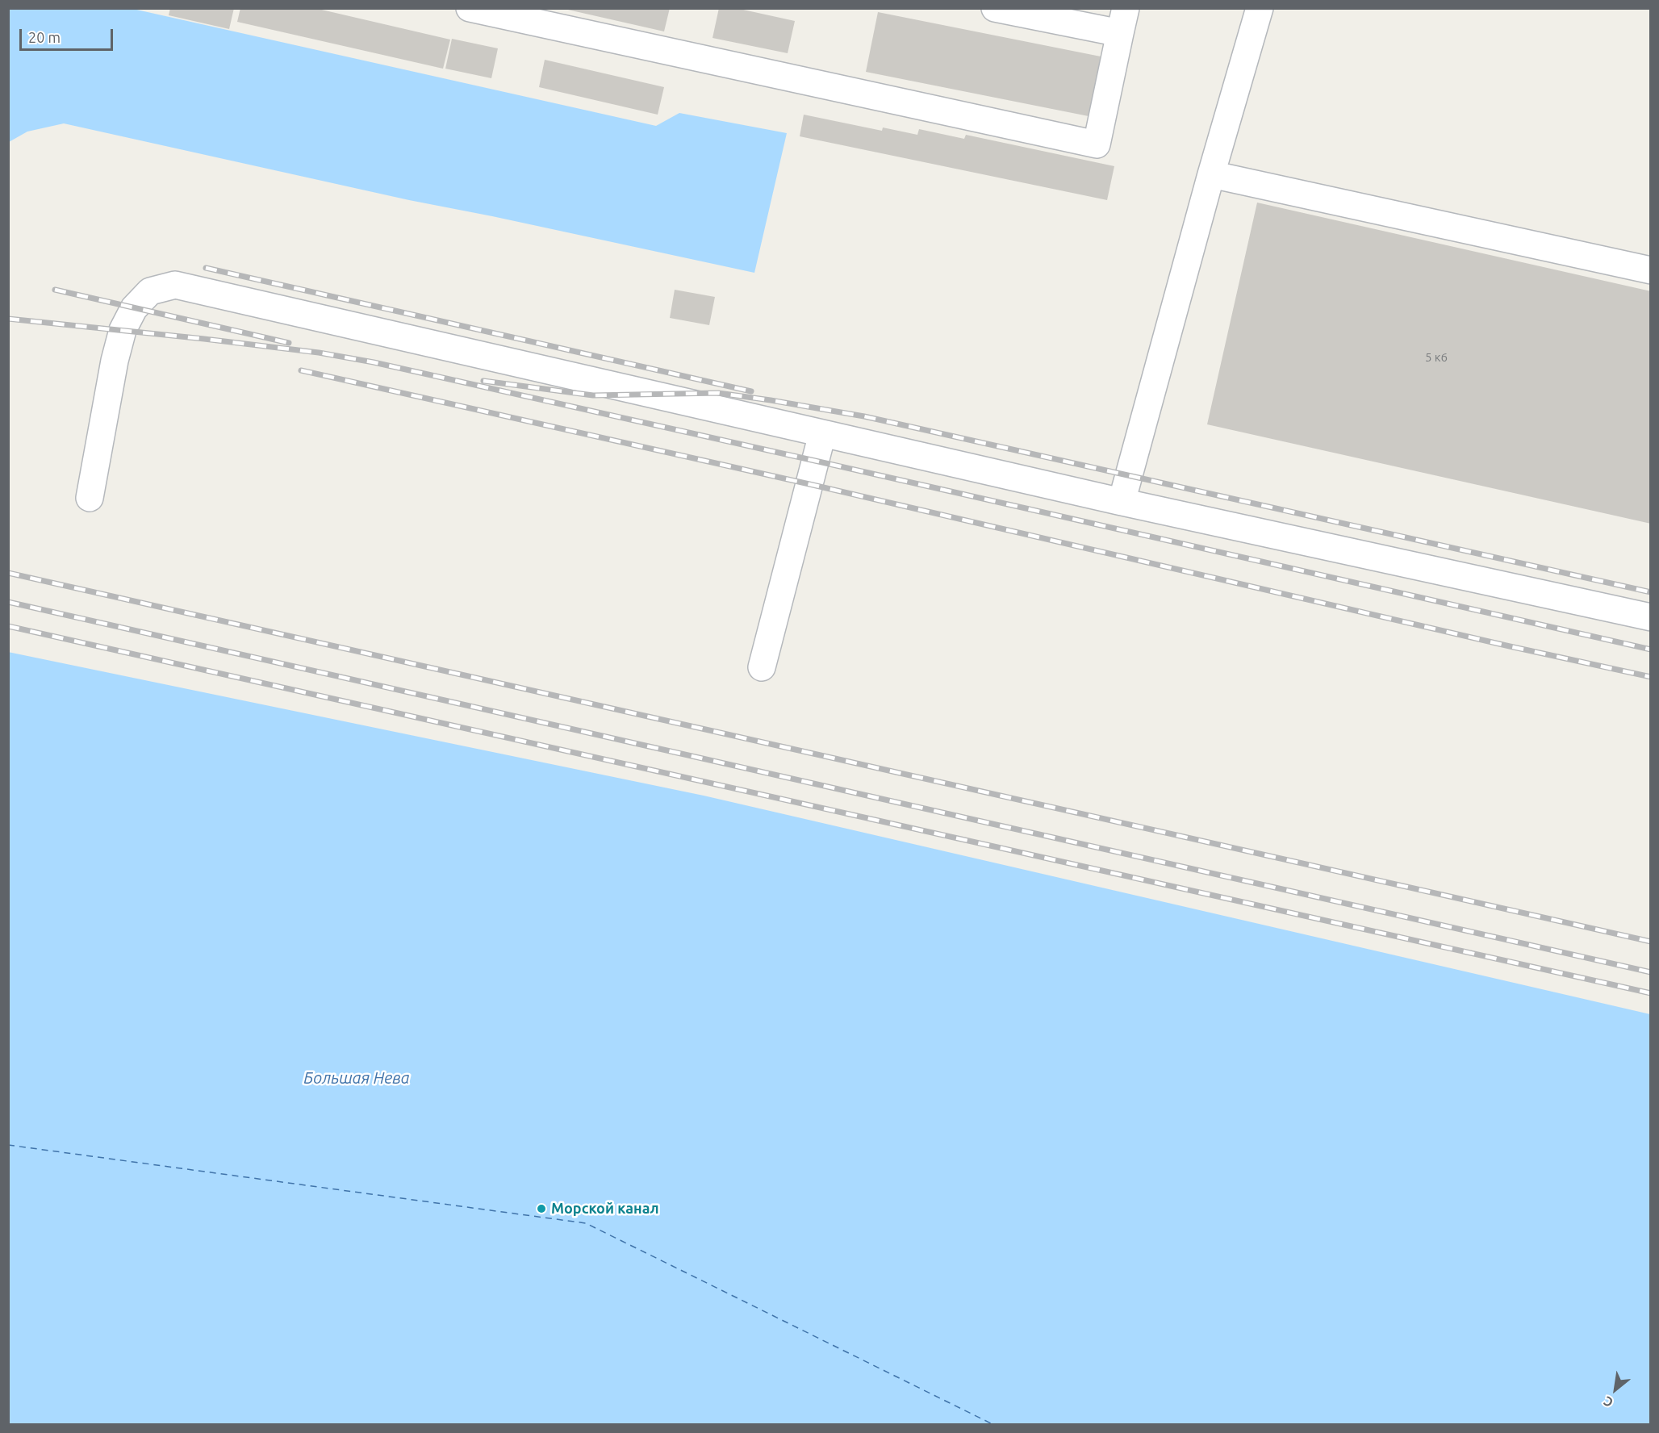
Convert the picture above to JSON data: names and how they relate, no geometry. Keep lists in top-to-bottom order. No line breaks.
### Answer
{"water":["Большая Нева"],"places":["Морской канал"],"house_numbers":["5 к6"],"scale_bar":"20 m","north":"bottom left"}
